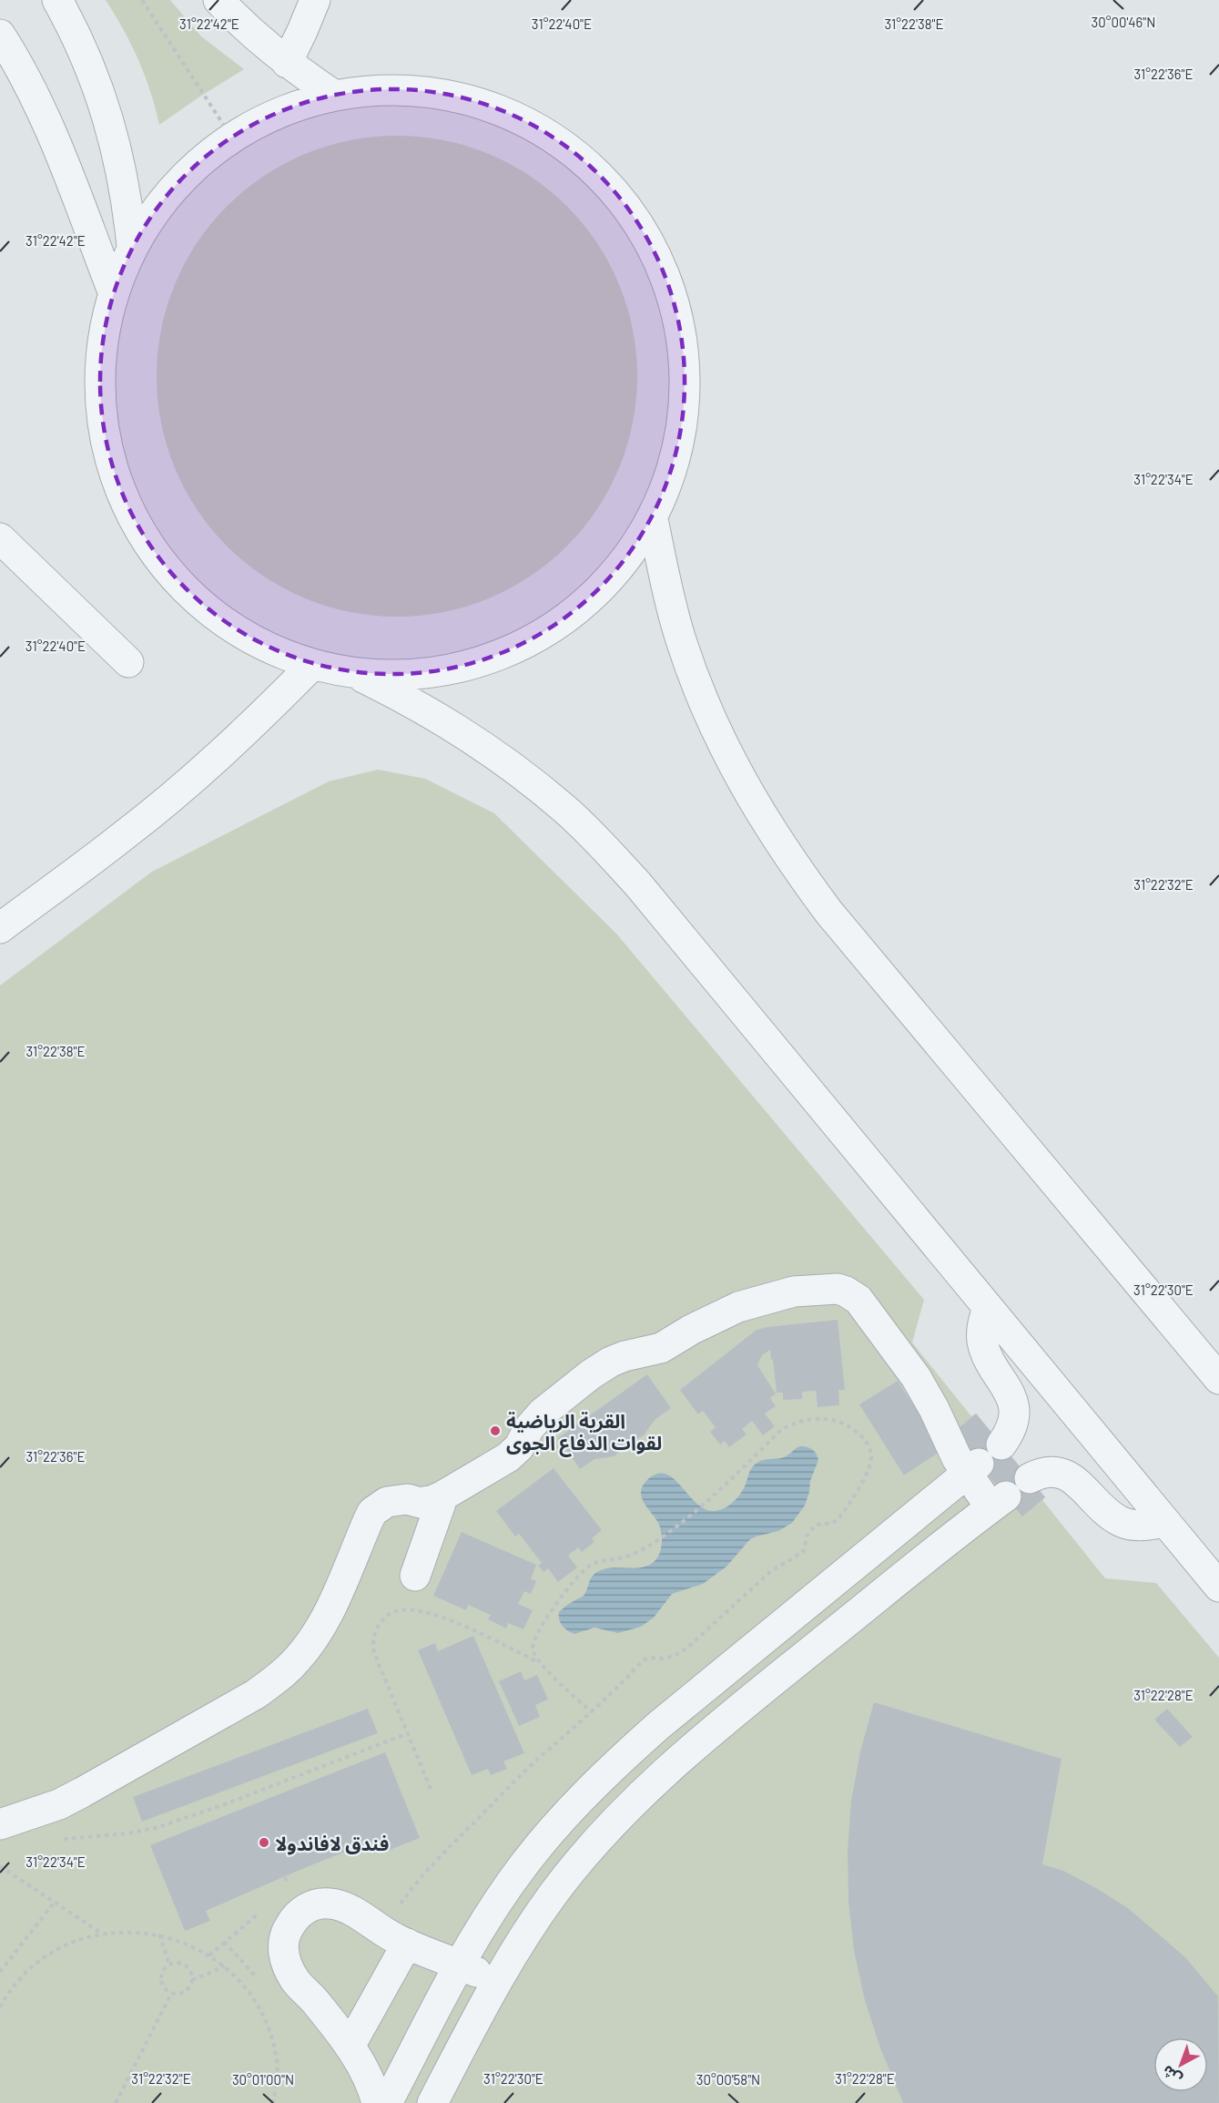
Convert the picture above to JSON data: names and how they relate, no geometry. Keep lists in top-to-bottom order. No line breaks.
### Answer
{"places":["القرية الرياضية لقوات الدفاع الجوى","فندق لافاندولا"],"north":"bottom left","coordinates":["30°00'46\"N","31°22'42\"E","31°22'40\"E","31°22'38\"E","31°22'36\"E","31°22'34\"E","31°22'32\"E","31°22'30\"E","31°22'28\"E","30°01'00\"N","30°00'58\"N"]}
